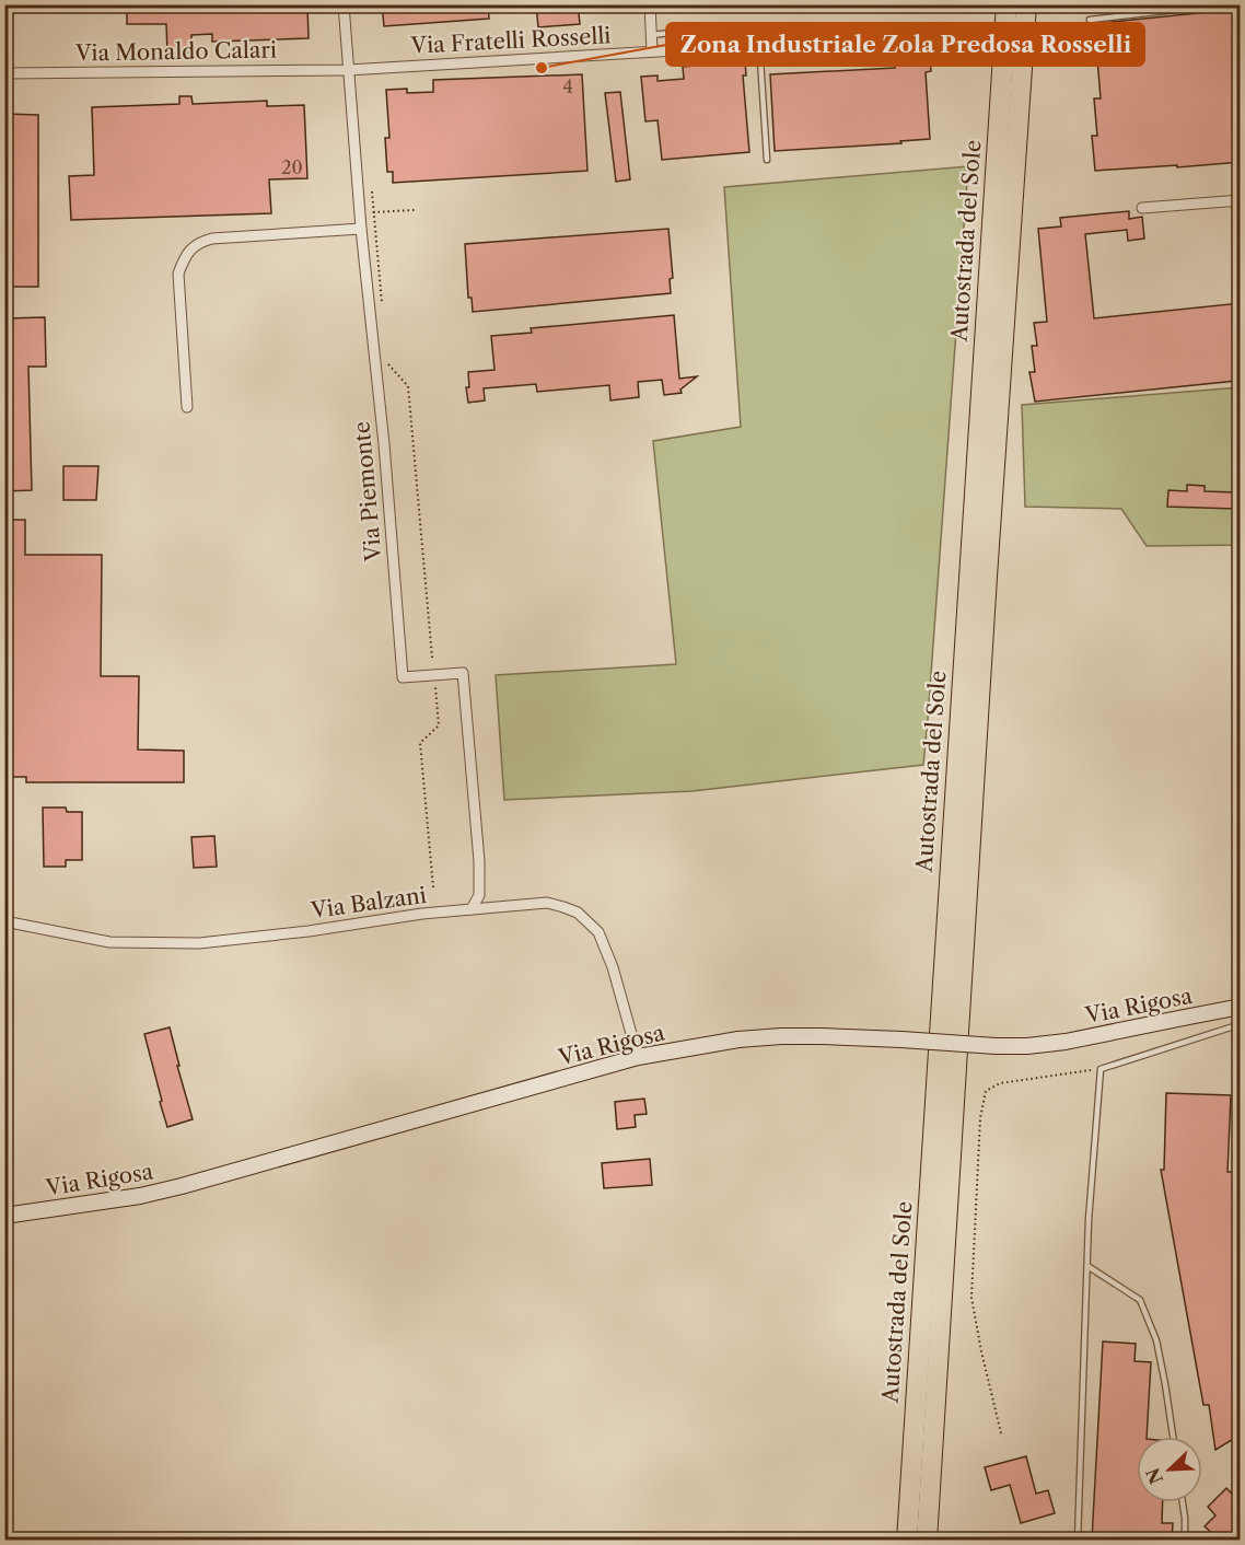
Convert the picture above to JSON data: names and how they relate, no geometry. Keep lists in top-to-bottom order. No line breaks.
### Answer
{"streets":{"highway":["Autostrada del Sole"],"main road":["Via Rigosa"],"street":["Via Fratelli Rosselli","Via Monaldo Calari","Via Piemonte","Via Balzani"]},"crossings":[["Via Fratelli Rosselli","Via Monaldo Calari"],["Via Fratelli Rosselli","Via Piemonte"],["Via Monaldo Calari","Via Piemonte"],["Via Piemonte","Via Balzani"],["Via Balzani","Via Rigosa"]],"places":["Zona Industriale Zola Predosa Rosselli"],"house_numbers":["4","20"],"north":"bottom left"}
